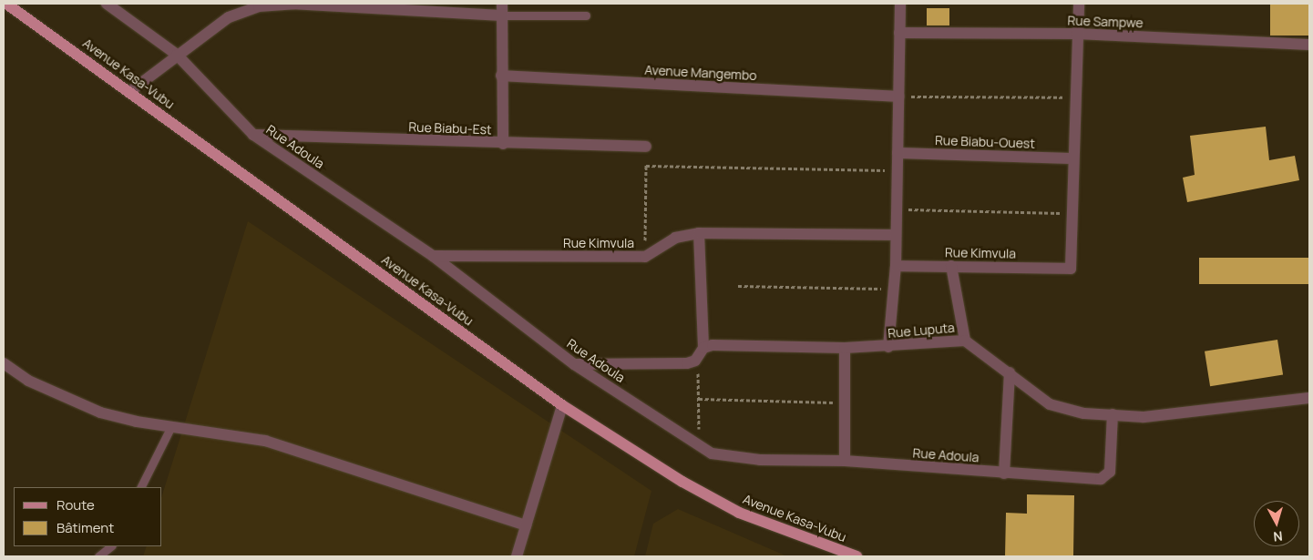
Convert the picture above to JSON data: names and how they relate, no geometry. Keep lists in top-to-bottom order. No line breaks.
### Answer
{"streets":{"main road":["Avenue Kasa-Vubu"],"street":["Rue Sampwe","Avenue Mangembo","Rue Biabu-Est","Rue Biabu-Ouest","Rue Adoula","Rue Kimvula","Rue Luputa"]},"crossings":[["Rue Biabu-Est","Rue Adoula"],["Rue Adoula","Rue Kimvula"],["Rue Adoula","Rue Luputa"]],"legend":["Route","Bâtiment"],"north":"bottom"}
